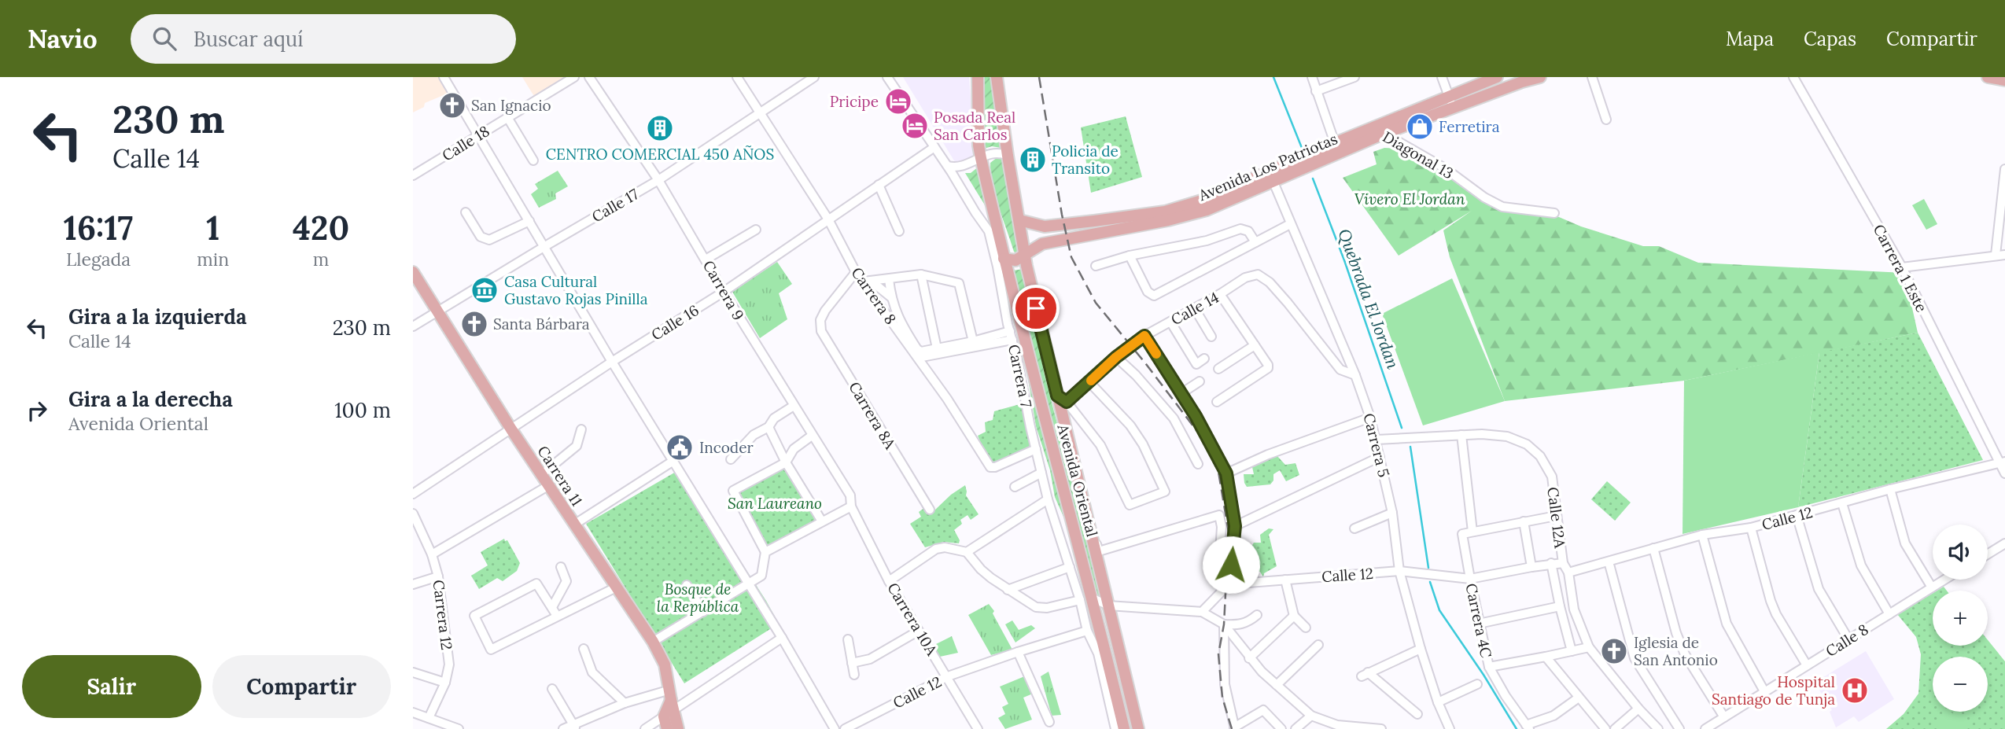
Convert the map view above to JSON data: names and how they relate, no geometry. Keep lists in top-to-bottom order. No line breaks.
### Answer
{"streets":{"main road":["Avenida Los Patriotas","Carrera 11","Avenida Oriental"],"street":["Calle 18","Diagonal 13","Calle 17","Carrera 1 Este","Carrera 9","Carrera 8","Calle 14","Calle 16","Carrera 7","Carrera 8A","Carrera 5","Calle 12A","Calle 12","Carrera 12","Carrera 10A","Carrera 4C","Calle 8"]},"crossings":[["Diagonal 13","Avenida Los Patriotas"],["Avenida Los Patriotas","Carrera 5"],["Avenida Los Patriotas","Avenida Oriental"],["Calle 17","Carrera 9"],["Calle 17","Carrera 8"],["Calle 17","Carrera 11"],["Carrera 1 Este","Calle 12"],["Carrera 9","Calle 16"],["Carrera 9","Carrera 10A"],["Carrera 8","Calle 16"],["Carrera 8","Carrera 7"],["Carrera 8","Carrera 8A"],["Calle 14","Carrera 5"],["Calle 14","Avenida Oriental"],["Calle 16","Carrera 7"],["Calle 16","Carrera 11"],["Carrera 7","Avenida Oriental"],["Carrera 5","Calle 12A"],["Carrera 5","Calle 12"],["Avenida Oriental","Calle 12"],["Calle 12A","Calle 12"],["Calle 12","Carrera 10A"],["Calle 12","Carrera 4C"]],"water":["Quebrada El Jordan"],"parks":["Vivero El Jordan","San Laureano","Bosque de la República"],"places":{"hotel":["Pricipe","Posada Real San Carlos"],"church":["San Ignacio","Santa Bárbara","Iglesia de San Antonio"],"shop":["Ferretira"],"building":["CENTRO COMERCIAL 450 AÑOS","Policia de Transito"],"museum":["Casa Cultural Gustavo Rojas Pinilla"],"public building":["Incoder"],"hospital":["Hospital Santiago de Tunja"]},"page":{"header":"Navio","search":"Buscar aquí","nav":["Mapa","Capas","Compartir"],"turn":["230 m","Calle 14"],"eta":["16:17","Llegada","1","min","420","m"],"list":[{"name":"Gira a la izquierda","note":"Calle 14","value":"230 m"},{"name":"Gira a la derecha","note":"Avenida Oriental","value":"100 m"}],"map_buttons":["+","−"],"buttons":["Salir","Compartir"]}}
